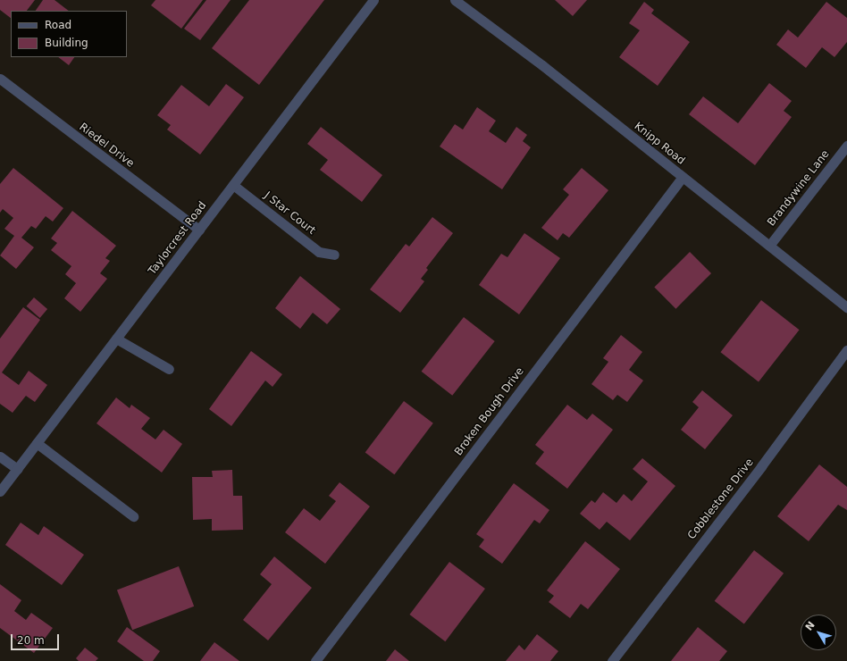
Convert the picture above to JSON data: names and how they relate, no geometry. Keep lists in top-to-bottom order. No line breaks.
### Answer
{"streets":{"street":["Knipp Road","Riedel Drive","Brandywine Lane","J Star Court","Taylorcrest Road","Broken Bough Drive","Cobblestone Drive"]},"crossings":[["Knipp Road","Brandywine Lane"],["Knipp Road","Broken Bough Drive"],["Riedel Drive","Taylorcrest Road"],["J Star Court","Taylorcrest Road"]],"legend":["Road","Building"],"scale_bar":"20 m","north":"top left"}
